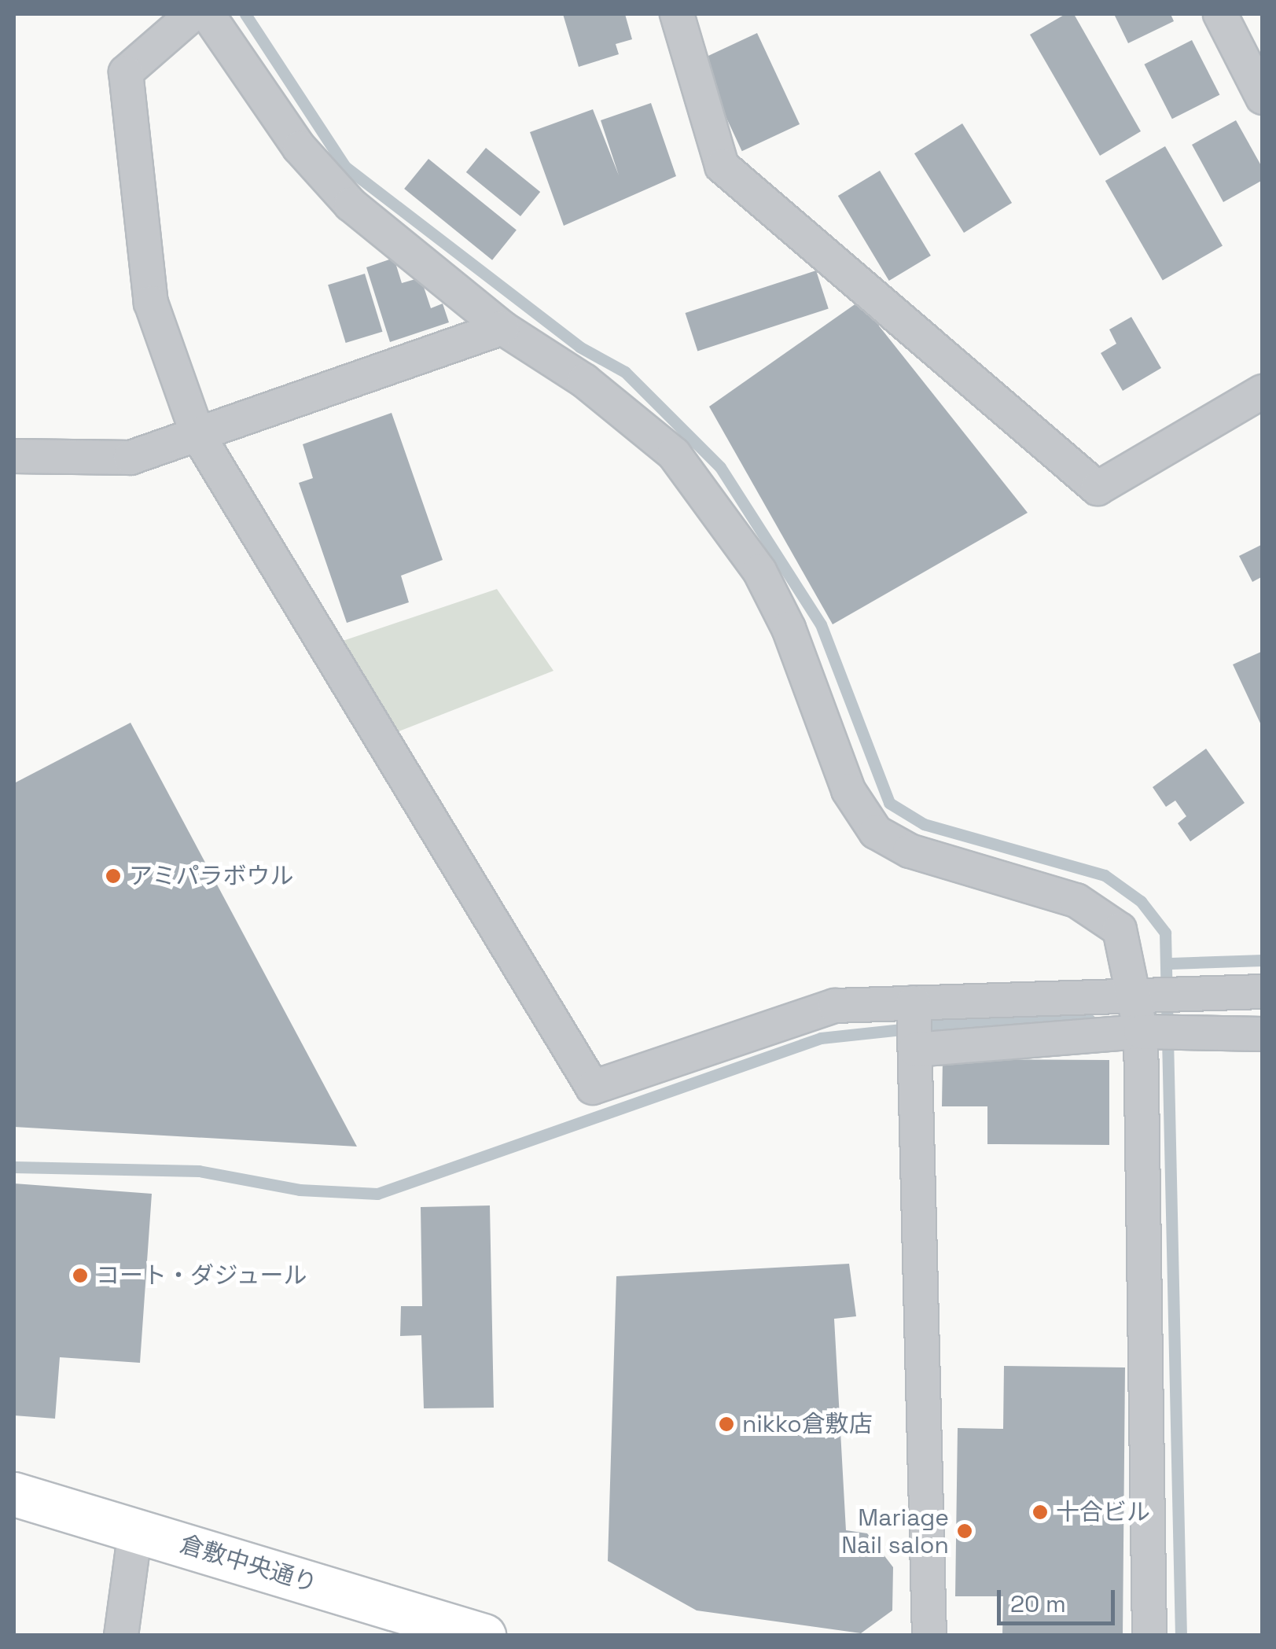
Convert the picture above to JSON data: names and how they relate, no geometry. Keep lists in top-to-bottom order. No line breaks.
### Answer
{"streets":{"street":["倉敷中央通り"]},"places":["アミパラボウル","コート・ダジュール","nikko倉敷店","十合ビル","Mariage Nail salon"],"scale_bar":"20 m"}
